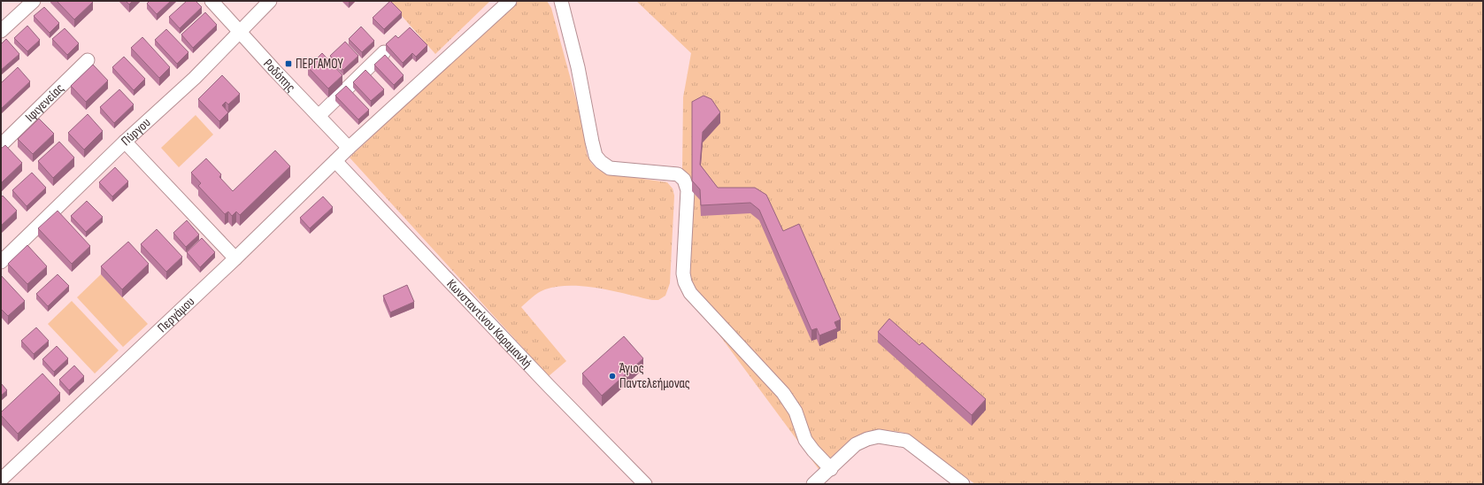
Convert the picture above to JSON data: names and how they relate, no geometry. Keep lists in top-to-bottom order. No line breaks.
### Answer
{"streets":{"street":["Ροδόπης","Ιφιγενείας","Πύργου","Περγάμου","Κωνσταντίνου Καραμανλή"]},"crossings":[["Ροδόπης","Πύργου"],["Ροδόπης","Περγάμου"],["Περγάμου","Κωνσταντίνου Καραμανλή"]],"places":{"transit":["ΠΕΡΓΑΜΟΥ"],"other":["Άγιος Παντελεήμονας"]}}
